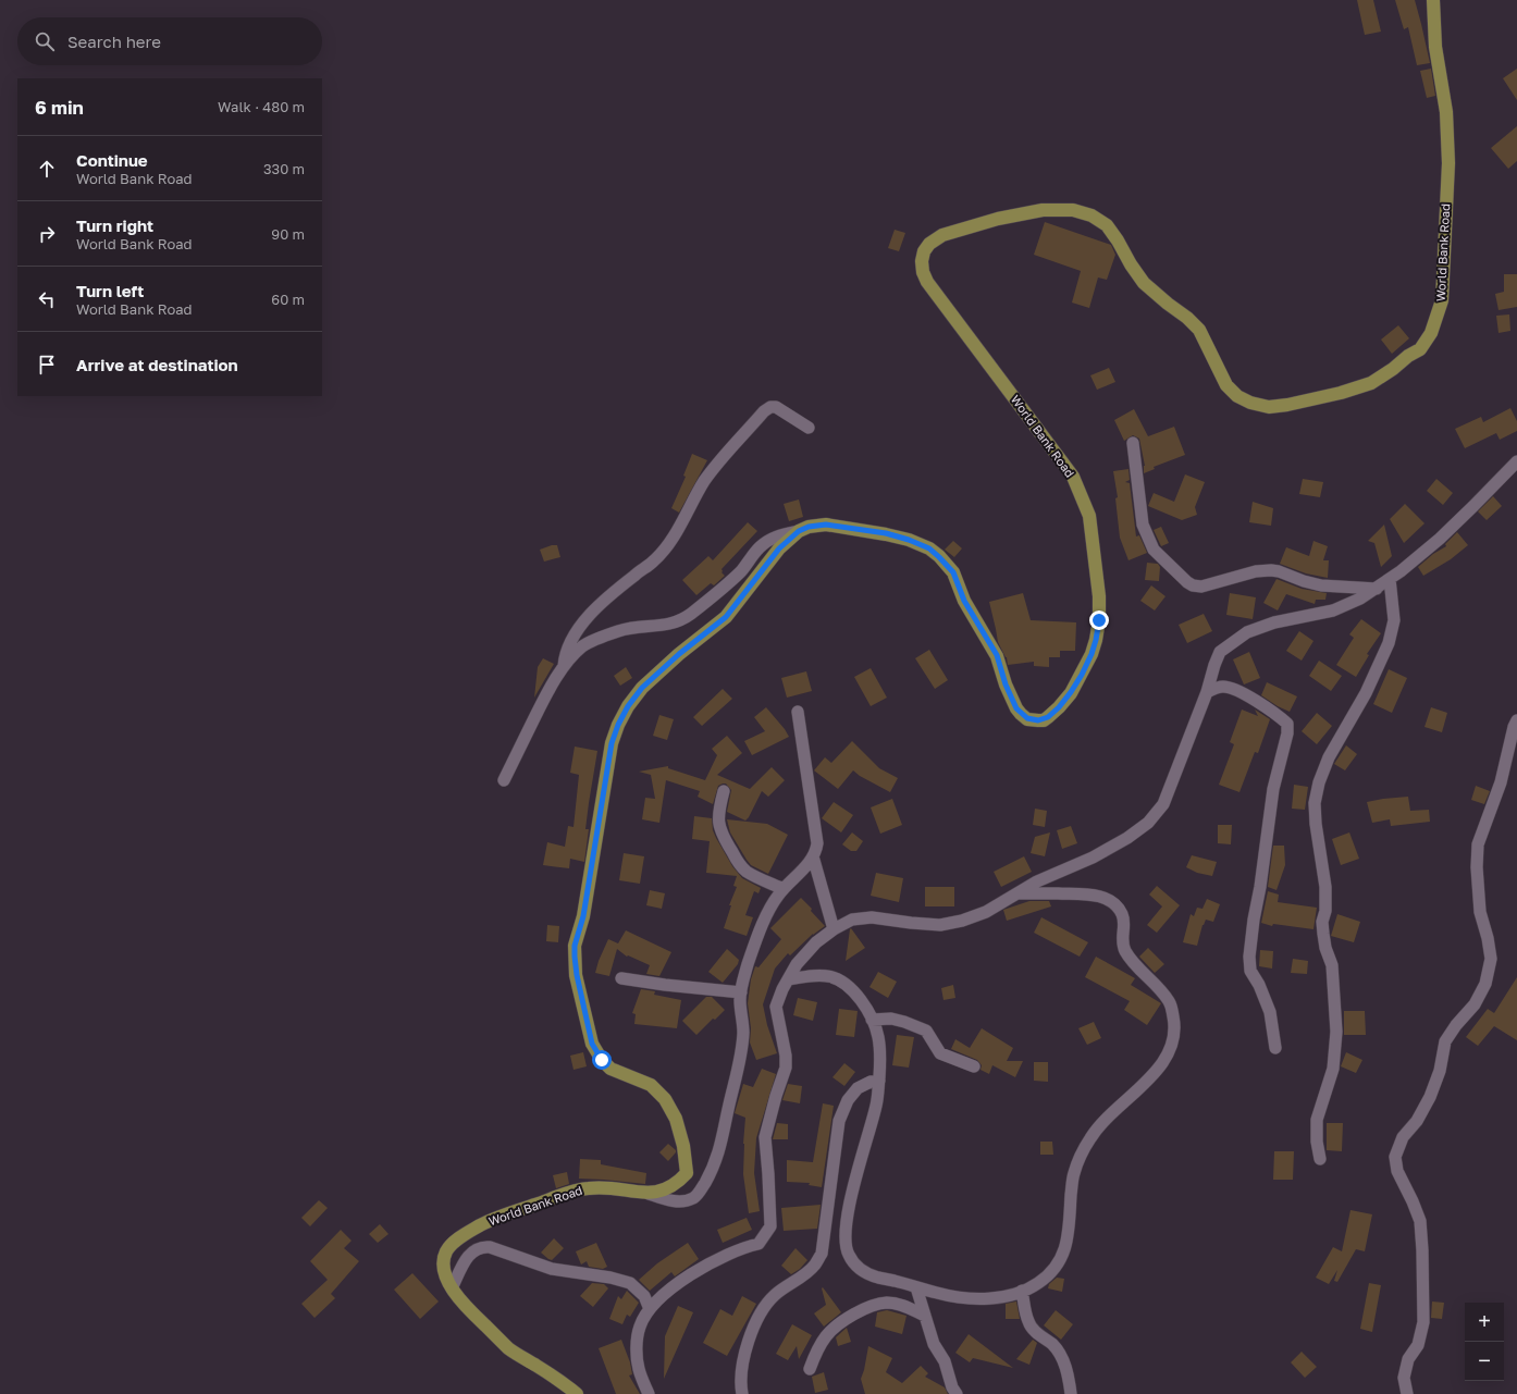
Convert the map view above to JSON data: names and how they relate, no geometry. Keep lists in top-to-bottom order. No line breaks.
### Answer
{"streets":{"main road":["World Bank Road"]},"page":{"search":"Search here","heading":["6 min","Walk · 480 m"],"list":[["Continue","World Bank Road","330 m"],["Turn right","World Bank Road","90 m"],["Turn left","World Bank Road","60 m"],"Arrive at destination"],"map_buttons":["+","−"]}}
